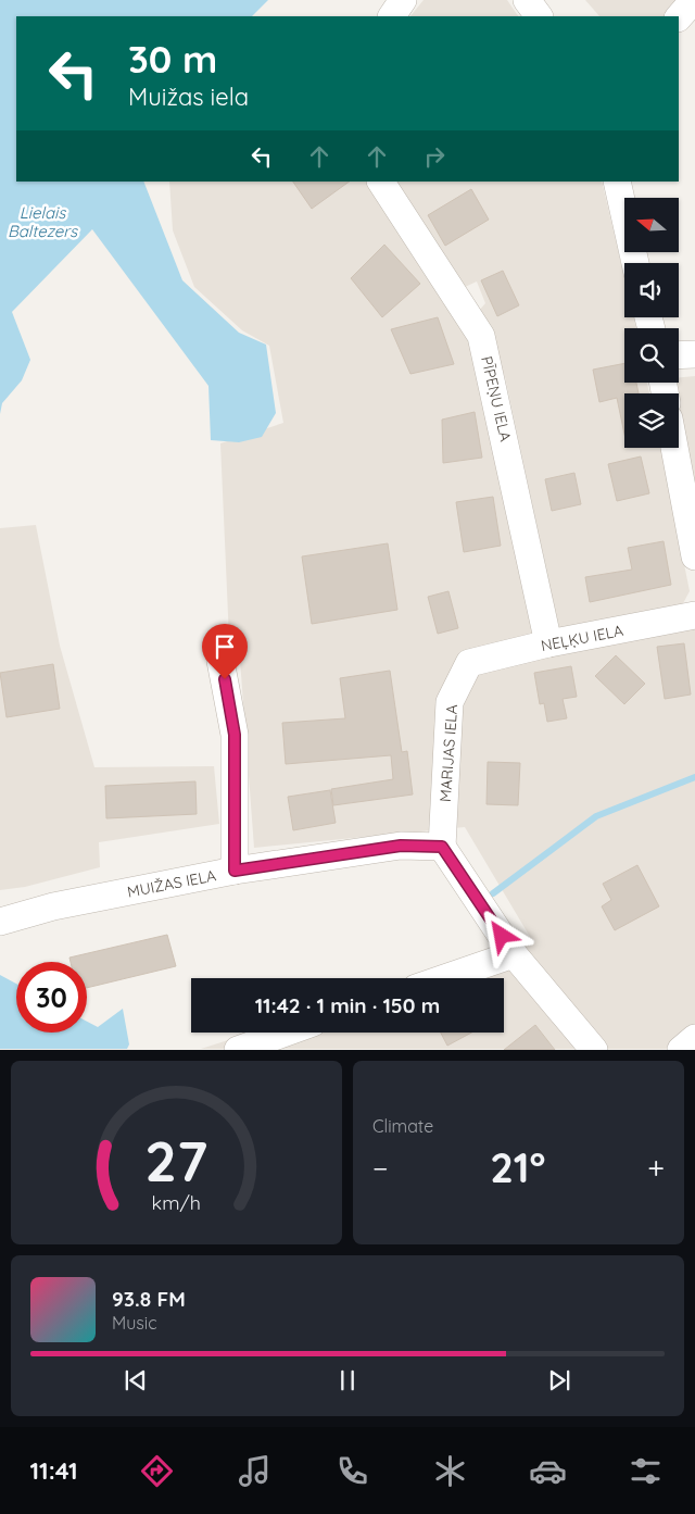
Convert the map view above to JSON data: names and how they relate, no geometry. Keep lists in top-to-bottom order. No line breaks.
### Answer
{"streets":{"street":["PĪPEŅU IELA","NEĻĶU IELA","MARIJAS IELA","MUIŽAS IELA"]},"crossings":[["PĪPEŅU IELA","NEĻĶU IELA"],["NEĻĶU IELA","MARIJAS IELA"],["MARIJAS IELA","MUIŽAS IELA"]],"water":["Lielais Baltezers"],"north":"left","page":{"turn":["30 m","Muižas iela"],"limit":"30","trip":"11:42 · 1 min · 150 m","tile":"Climate","heat":["−","21°","+"],"song":["93.8 FM","Music"],"tabs":"11:41","gauge":["27","km/h"]}}
